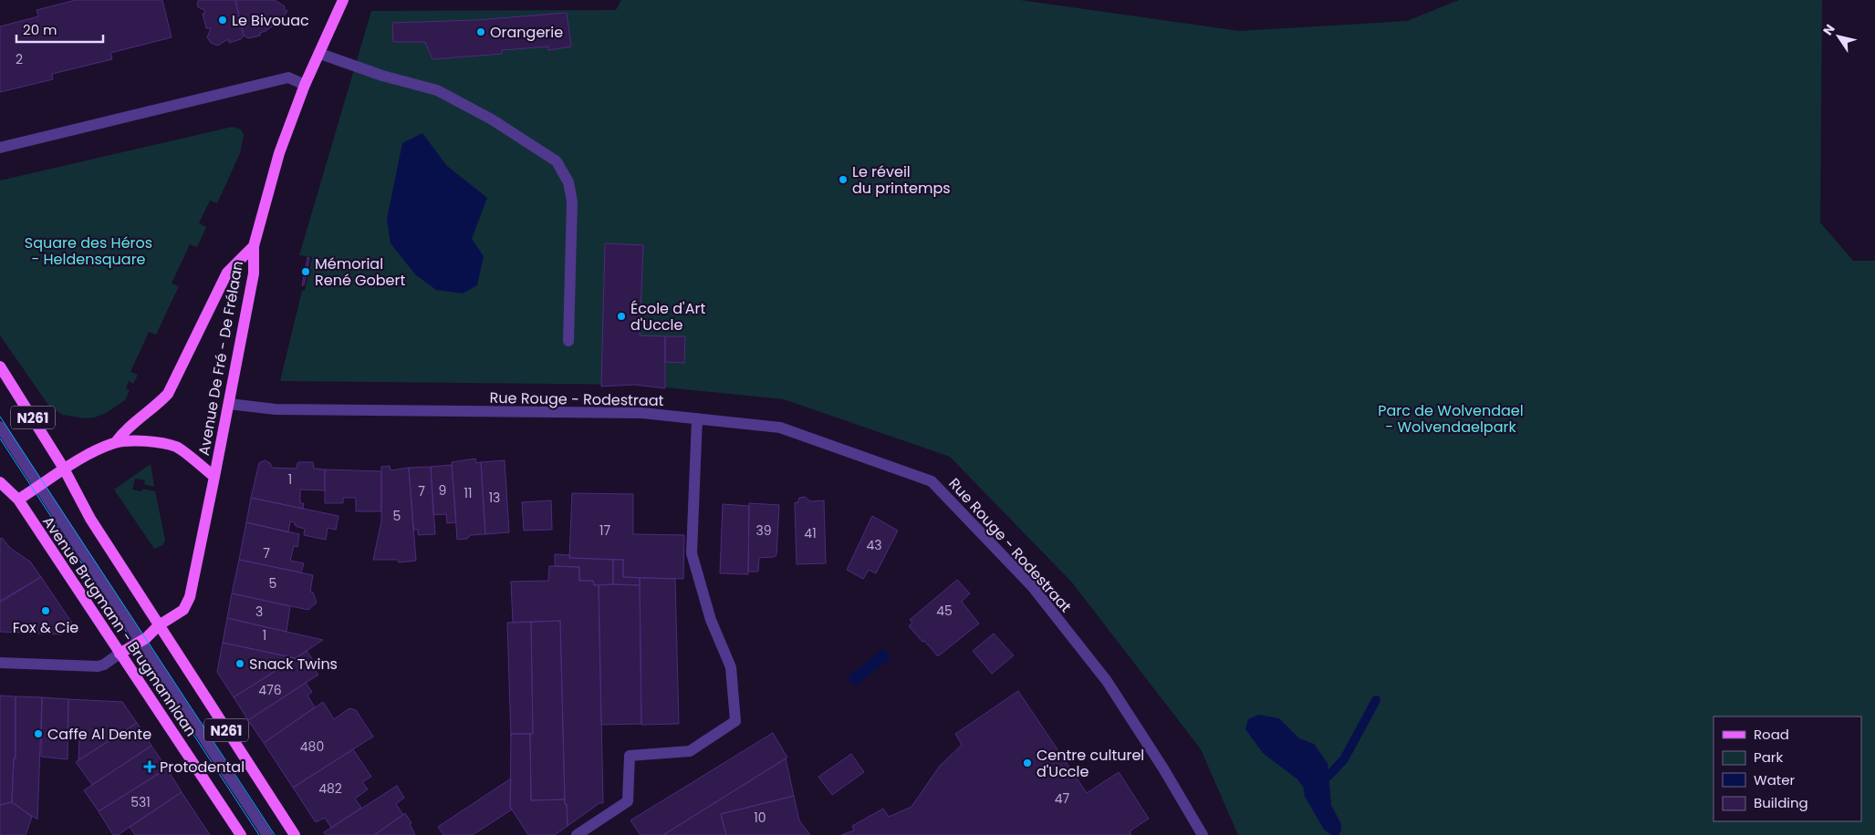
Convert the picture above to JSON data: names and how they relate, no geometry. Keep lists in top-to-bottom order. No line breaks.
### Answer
{"streets":{"main road":["Avenue De Fré - De Frélaan","N261","Avenue Brugmann - Brugmannlaan"],"street":["Rue Rouge - Rodestraat"]},"crossings":[["Avenue De Fré - De Frélaan","Rue Rouge - Rodestraat"],["Avenue De Fré - De Frélaan","Avenue Brugmann - Brugmannlaan"]],"parks":["Square des Héros - Heldensquare","Parc de Wolvendael - Wolvendaelpark"],"places":{"other":["Le Bivouac","Orangerie","Le réveil du printemps","Mémorial René Gobert","École d'Art d'Uccle","Fox & Cie","Snack Twins","Caffe Al Dente","Centre culturel d'Uccle"],"health":["Protodental"]},"house_numbers":["2","1","9","7","11","13","5","17","39","41","43","7","5","45","3","1","476","480","482","47","531","10"],"legend":["Road","Park","Water","Building"],"scale_bar":"20 m","north":"top left"}
